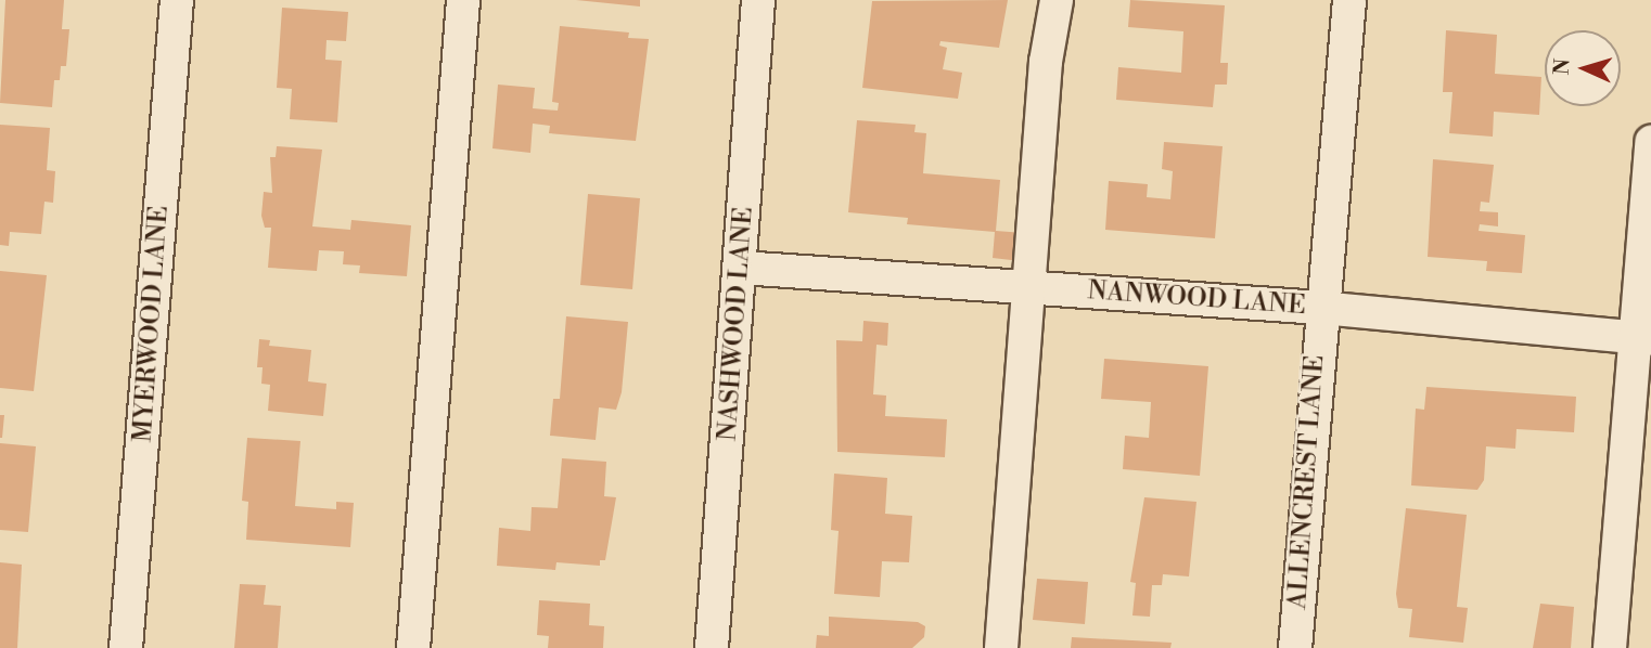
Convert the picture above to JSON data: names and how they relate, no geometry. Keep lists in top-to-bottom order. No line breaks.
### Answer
{"streets":{"street":["NANWOOD LANE","MYERWOOD LANE","NASHWOOD LANE","ALLENCREST LANE"]},"crossings":[["NANWOOD LANE","NASHWOOD LANE"],["NANWOOD LANE","ALLENCREST LANE"]],"north":"left"}
